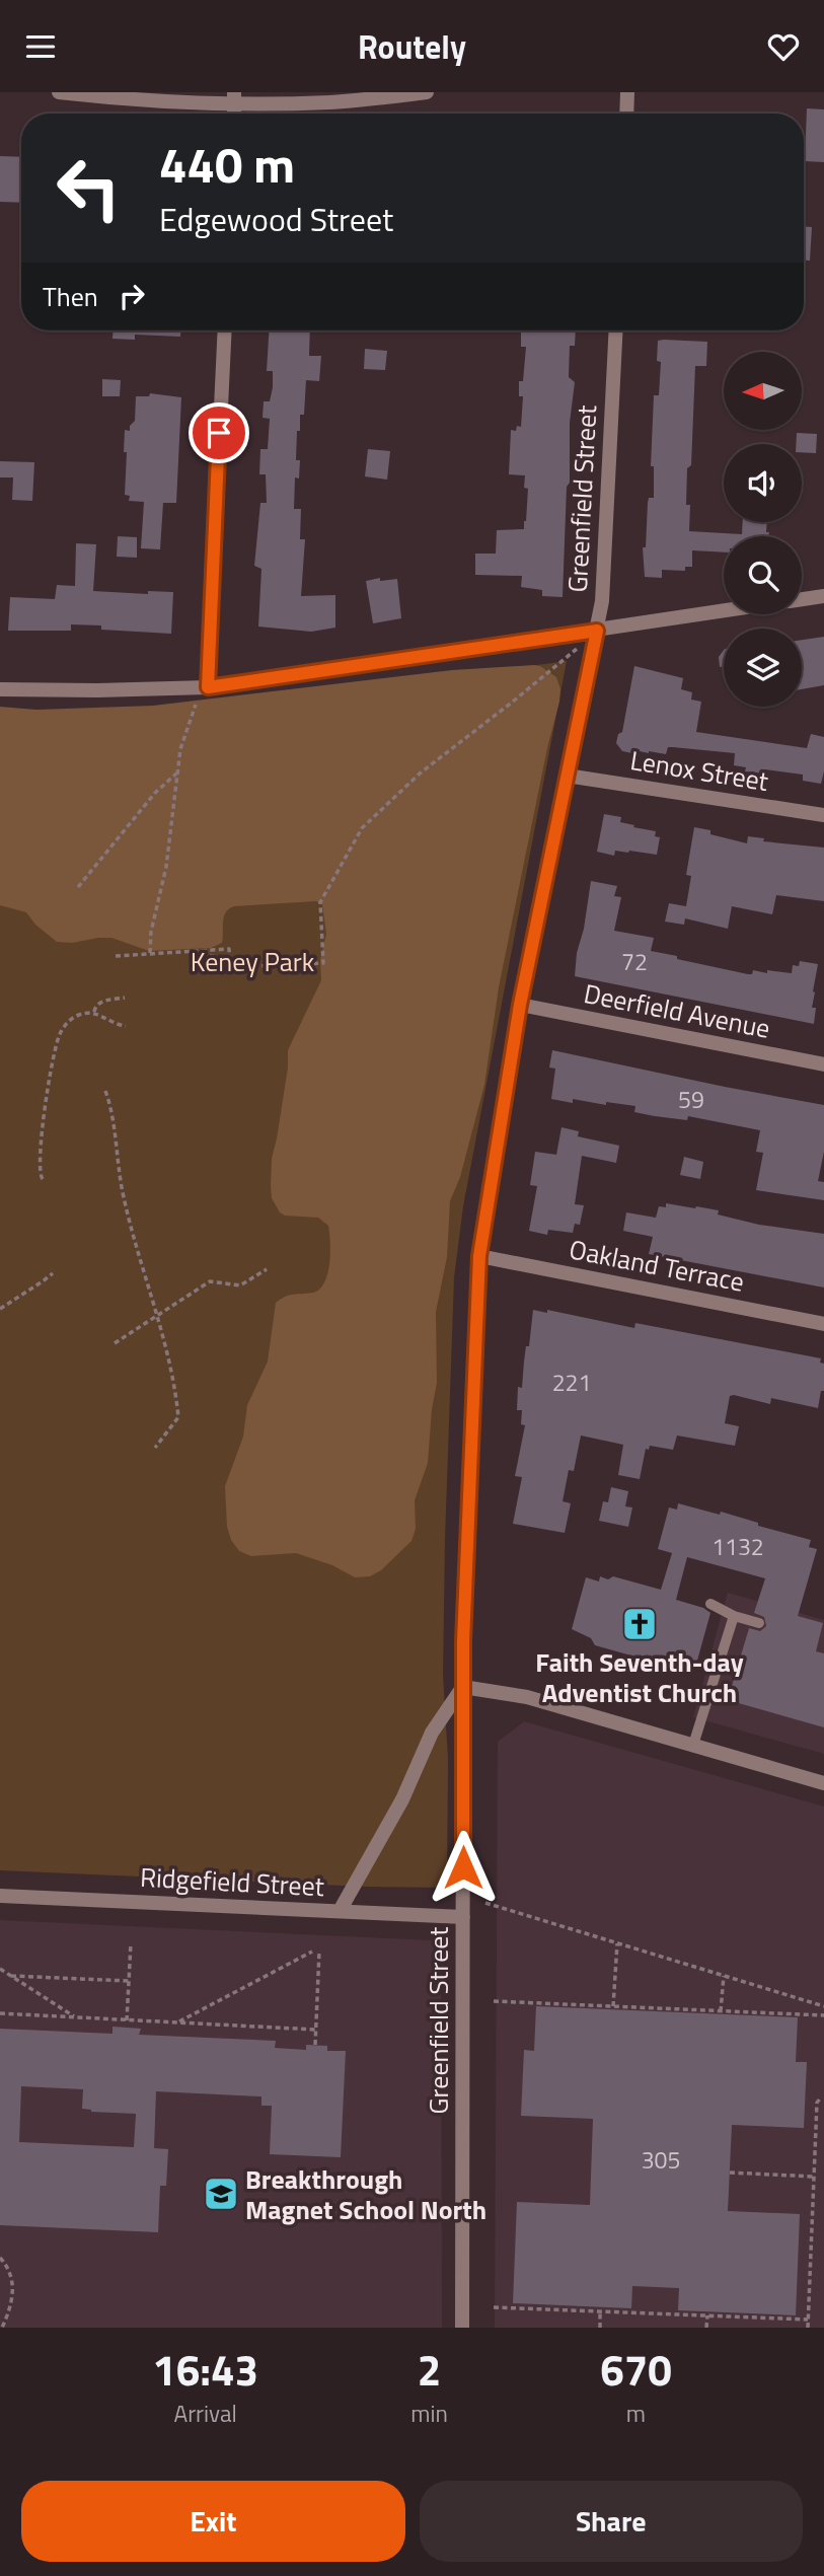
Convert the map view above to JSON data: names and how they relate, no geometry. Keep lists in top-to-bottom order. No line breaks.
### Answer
{"streets":{"street":["Greenfield Street","Lenox Street","Deerfield Avenue","Oakland Terrace","Ridgefield Street"]},"crossings":[["Greenfield Street","Lenox Street"],["Greenfield Street","Deerfield Avenue"],["Greenfield Street","Oakland Terrace"],["Greenfield Street","Ridgefield Street"]],"parks":["Keney Park"],"places":{"church":["Faith Seventh-day Adventist Church"],"school or university":["Breakthrough Magnet School North"]},"house_numbers":["72","59","221","1132","305"],"north":"left","page":{"header":"Routely","turn":["440 m","Edgewood Street"],"then":"Then","eta":["16:43","Arrival","2","min","670","m"],"buttons":["Exit","Share"]}}
